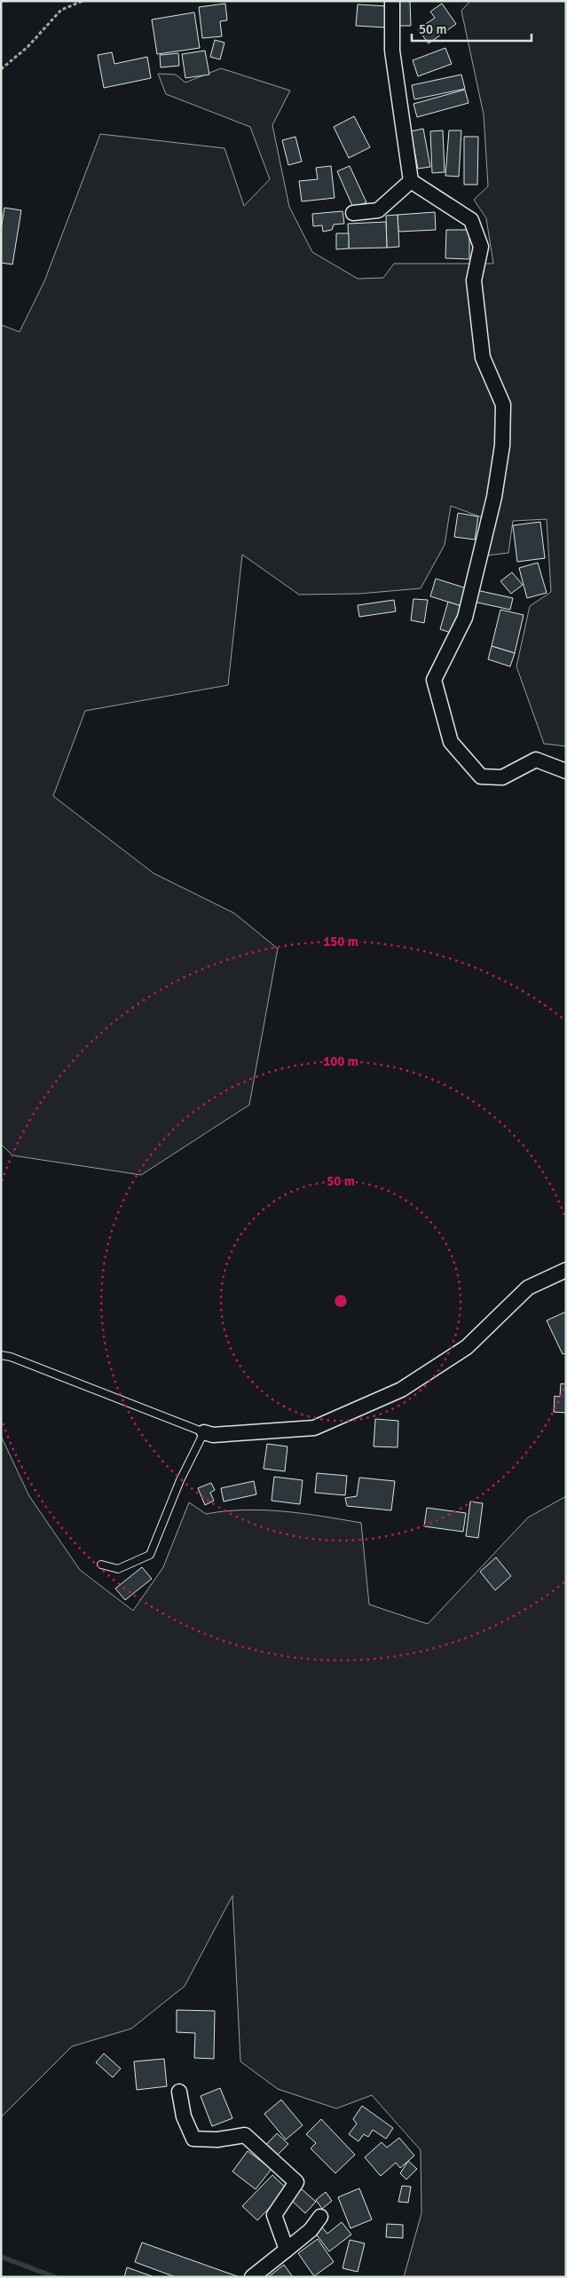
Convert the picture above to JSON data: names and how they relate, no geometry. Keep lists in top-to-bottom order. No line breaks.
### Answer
{"scale_bar":"50 m","rings":["150 m","100 m","50 m"]}
